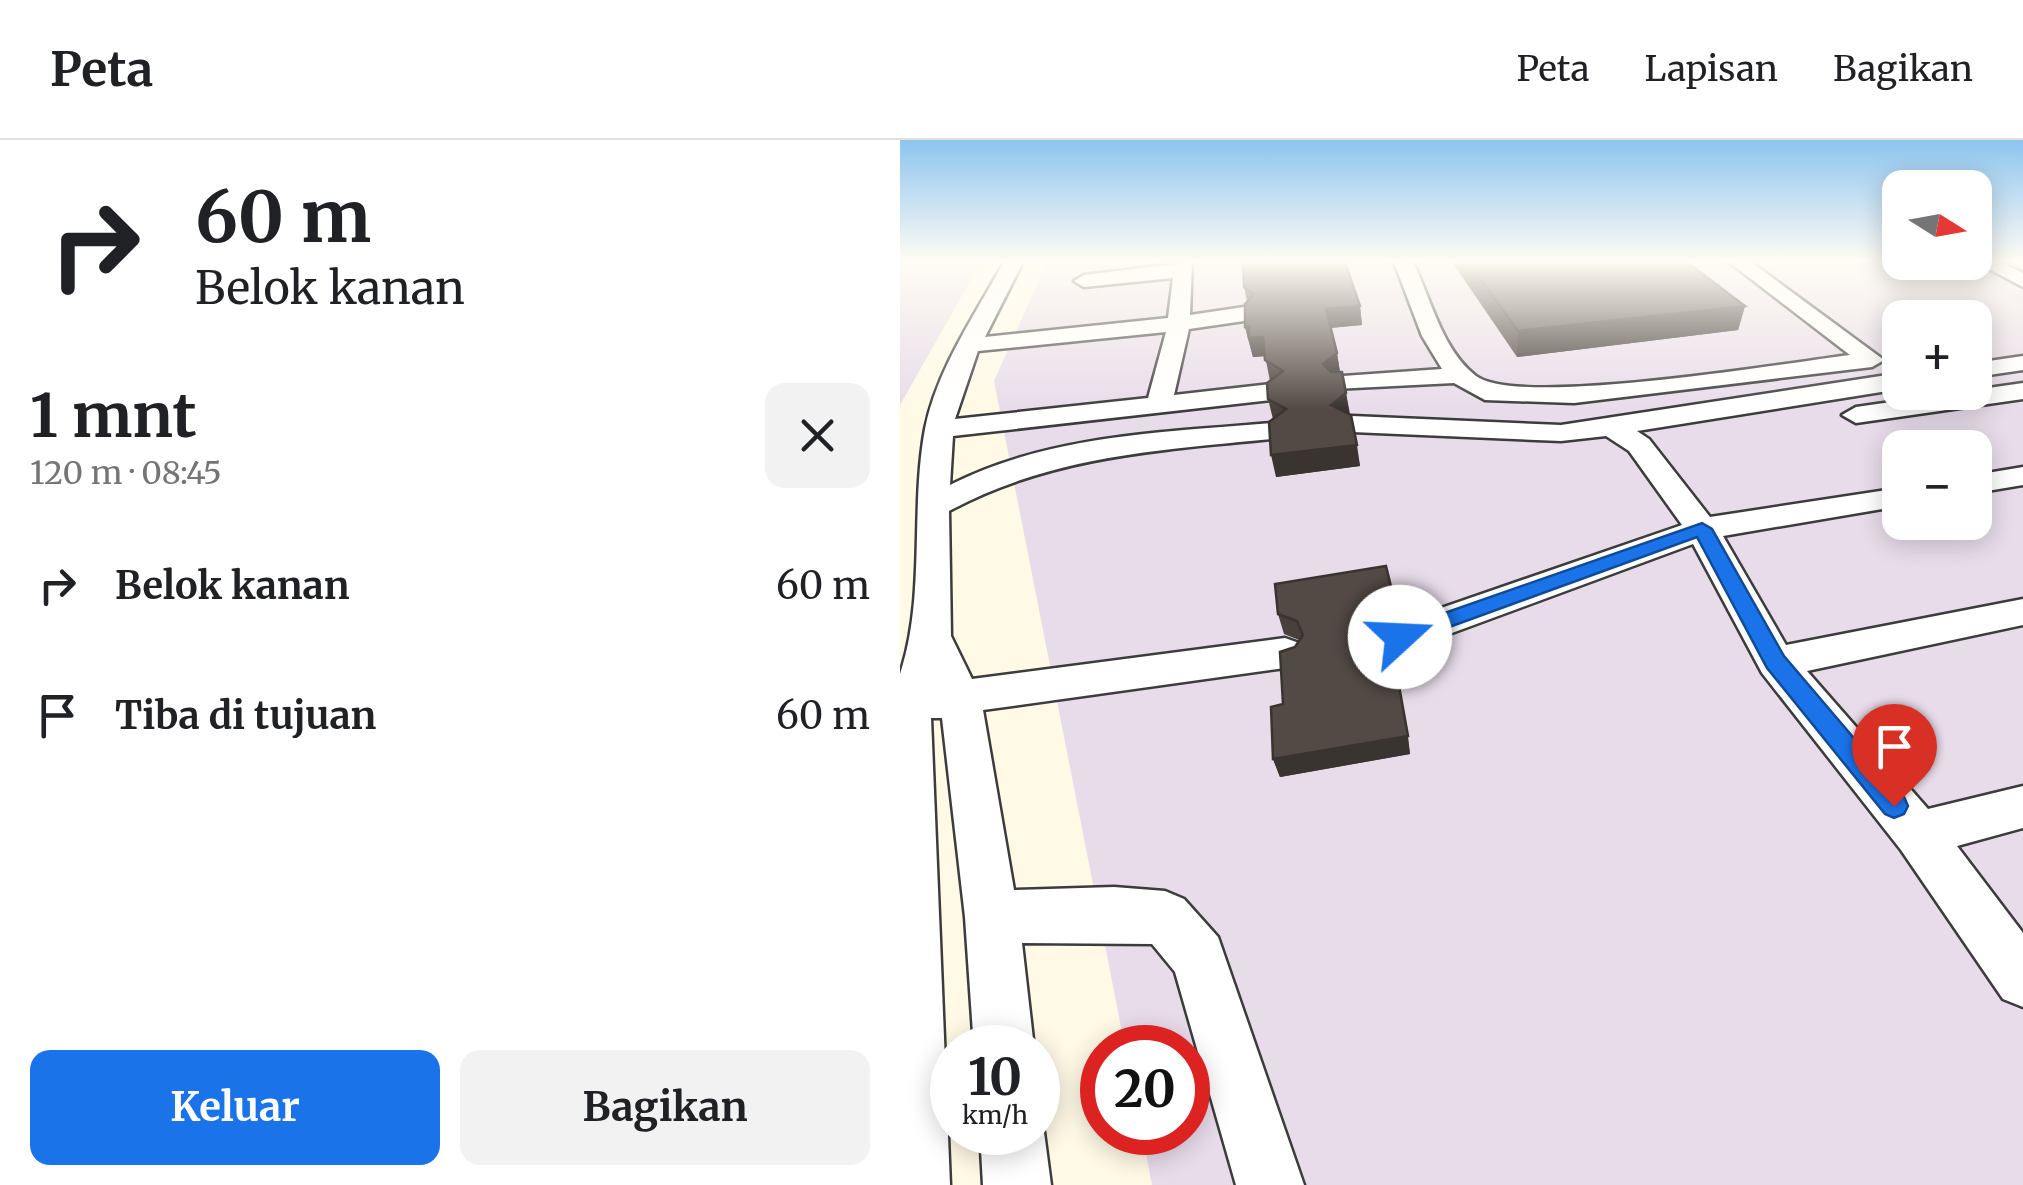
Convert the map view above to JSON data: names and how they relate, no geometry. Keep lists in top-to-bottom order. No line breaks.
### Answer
{"north":"right","page":{"header":"Peta","nav":["Peta","Lapisan","Bagikan"],"turn":["60 m","Belok kanan"],"map_buttons":["+","−"],"heading":["1 mnt","120 m · 08:45"],"list":[{"name":"Belok kanan","value":"60 m"},{"name":"Tiba di tujuan","value":"60 m"}],"speed":"10 km/h","limit":"20","buttons":["Keluar","Bagikan"]}}
